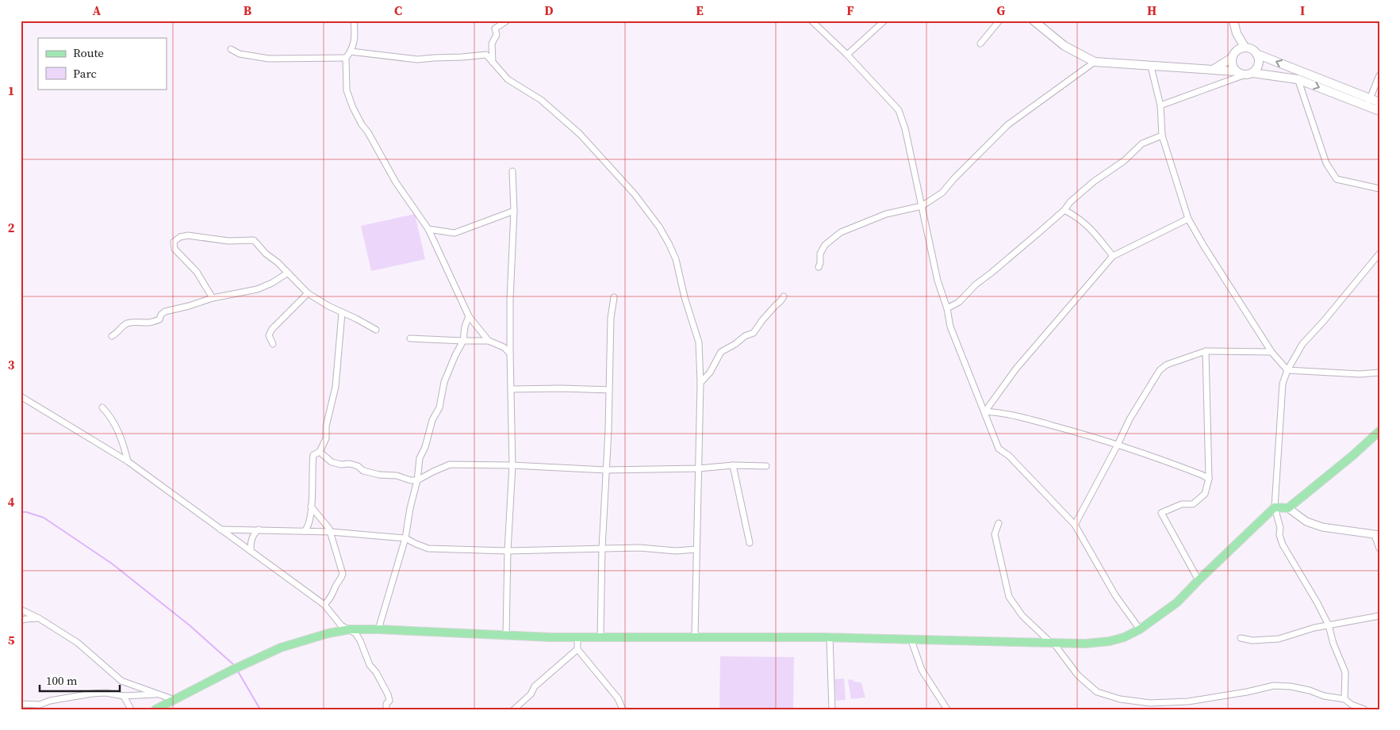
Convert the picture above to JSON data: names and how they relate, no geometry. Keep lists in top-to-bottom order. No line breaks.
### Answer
{"legend":["Route","Parc"],"scale_bar":"100 m","grid":{"columns":["A","B","C","D","E","F","G","H","I"],"rows":["1","2","3","4","5"]}}
